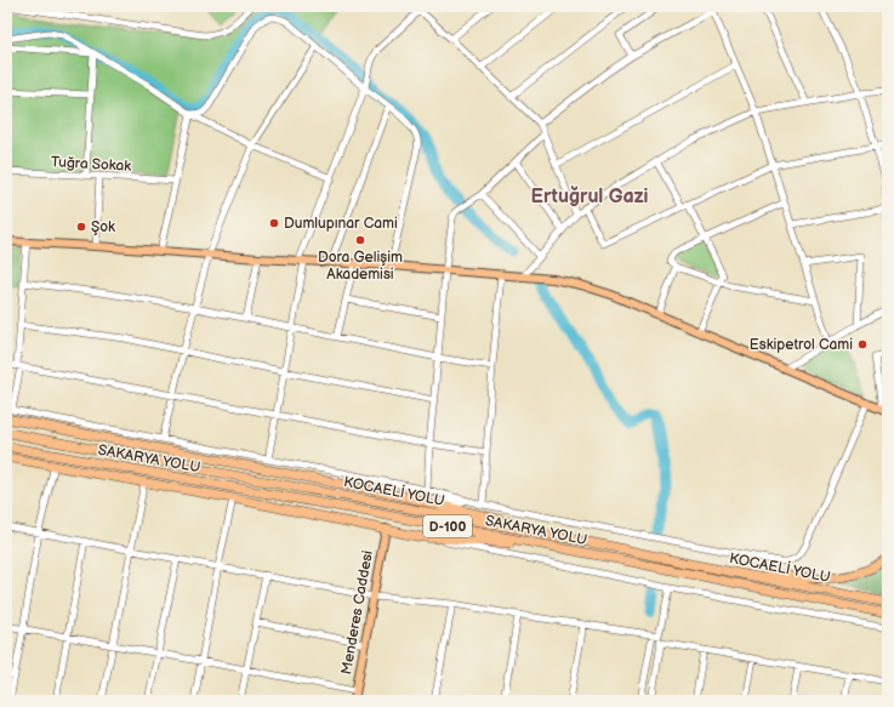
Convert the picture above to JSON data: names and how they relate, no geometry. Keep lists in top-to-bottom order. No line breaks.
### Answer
{"streets":{"highway":["SAKARYA YOLU","KOCAELİ YOLU","D-100"],"main road":["Menderes Caddesi"],"street":["Tuğra Sokak"]},"districts":["Ertuğrul Gazi"],"places":["Dumlupınar Cami","Şok","Dora Gelişim Akademisi","Eskipetrol Cami"]}
